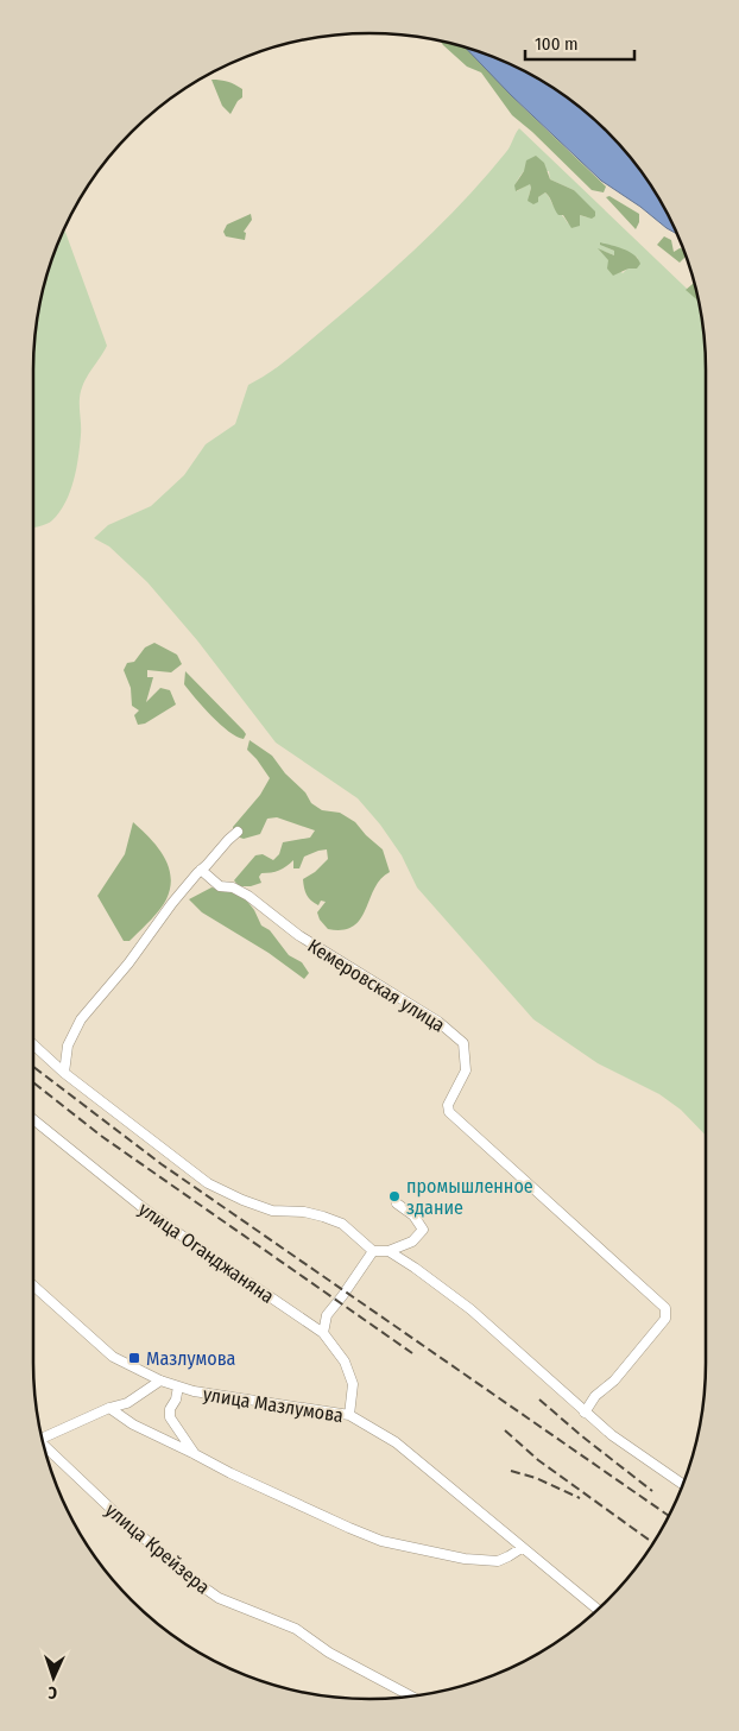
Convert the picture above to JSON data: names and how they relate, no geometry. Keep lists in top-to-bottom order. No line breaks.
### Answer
{"streets":{"street":["Кемеровская улица","улица Оганджаняна","улица Мазлумова","улица Крейзера"]},"crossings":[["улица Оганджаняна","улица Мазлумова"]],"places":{"other":["промышленное здание"],"transit":["Мазлумова"]},"scale_bar":"100 m","north":"bottom"}
